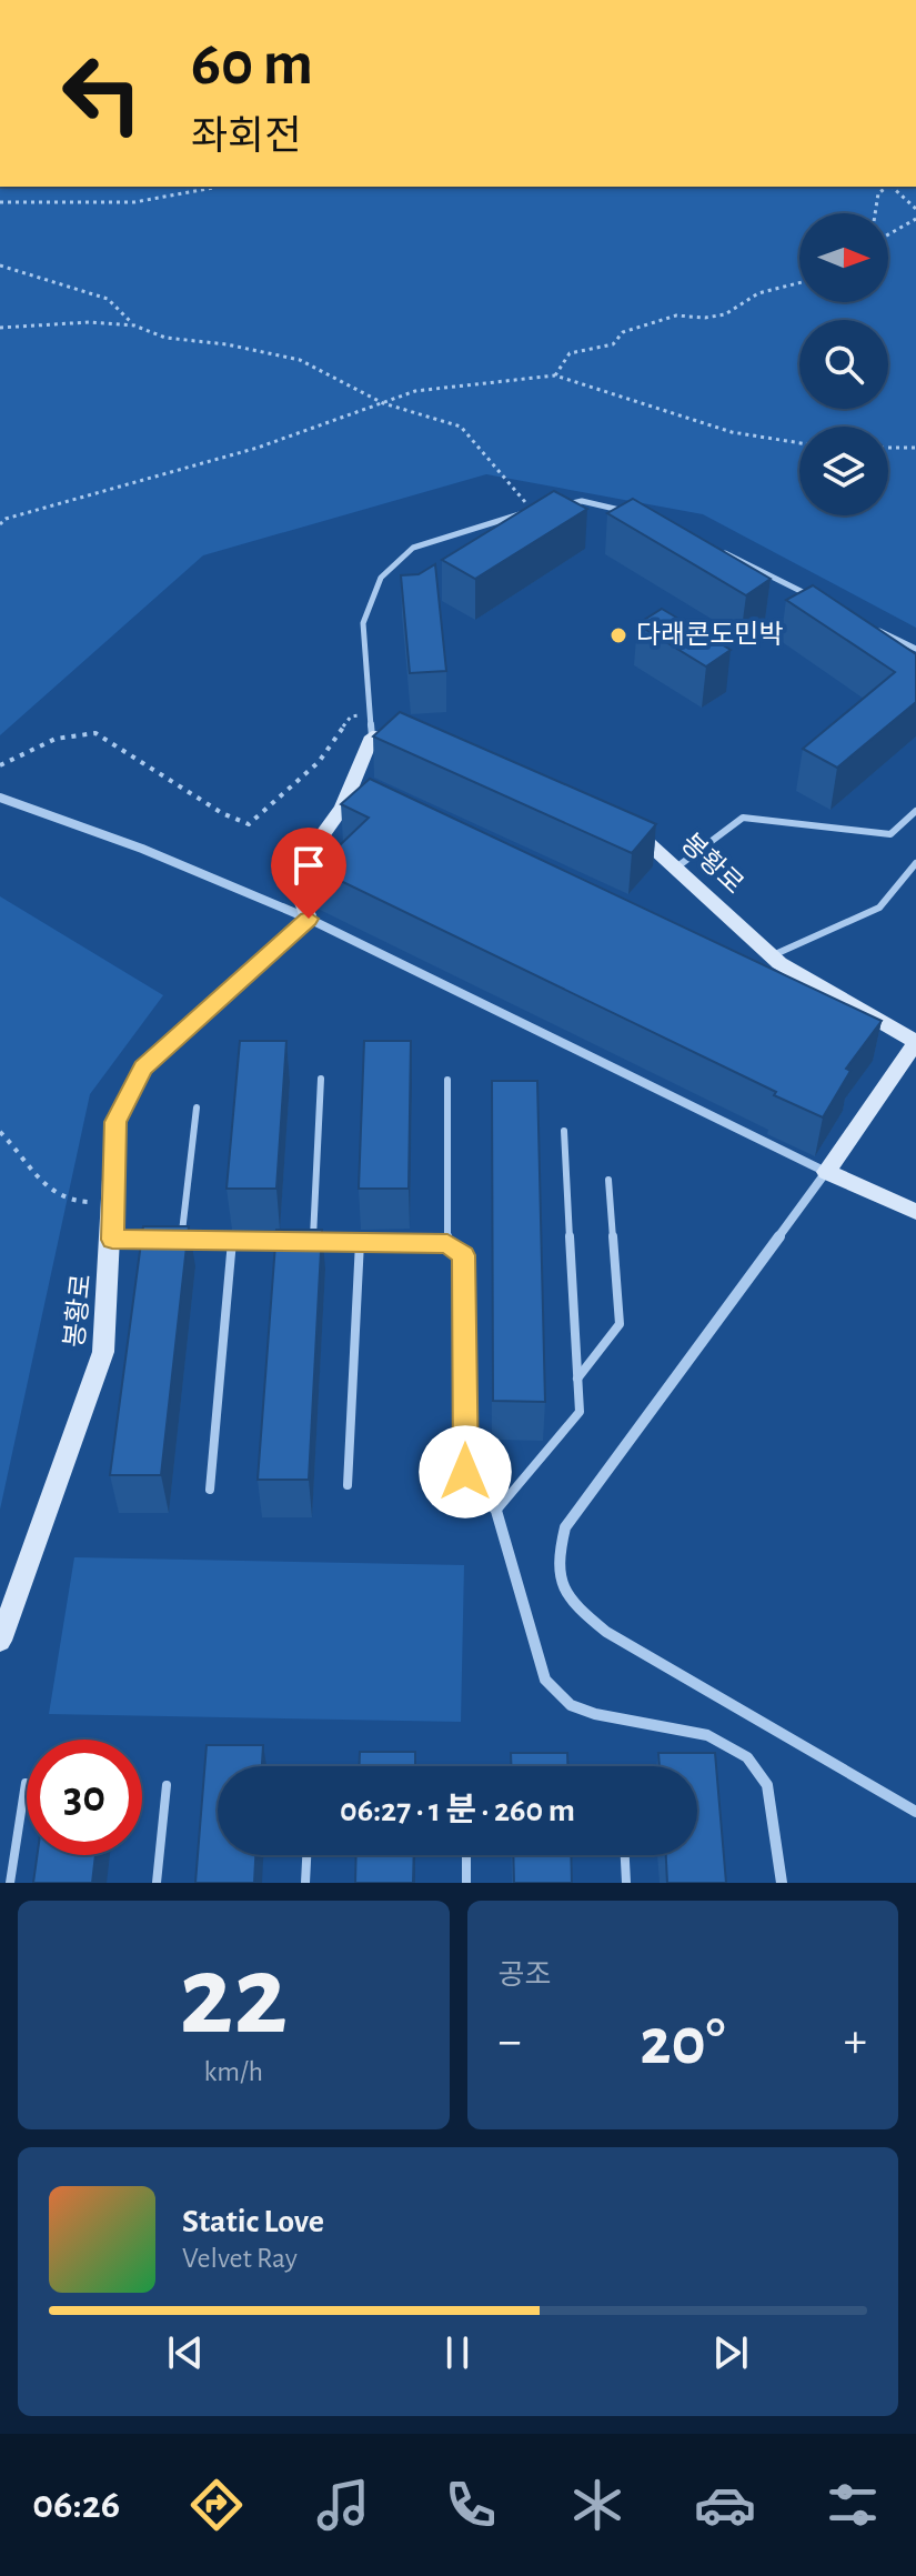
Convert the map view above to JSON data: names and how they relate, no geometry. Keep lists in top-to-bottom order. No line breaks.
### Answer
{"streets":{"street":["봉황로"]},"places":["다래콘도민박"],"north":"right","page":{"turn":["60 m","좌회전"],"limit":"30","trip":"06:27 · 1 분 · 260 m","tile":[["22","km/h"],"공조"],"heat":["−","20°","+"],"song":["Static Love","Velvet Ray"],"tabs":"06:26"}}
